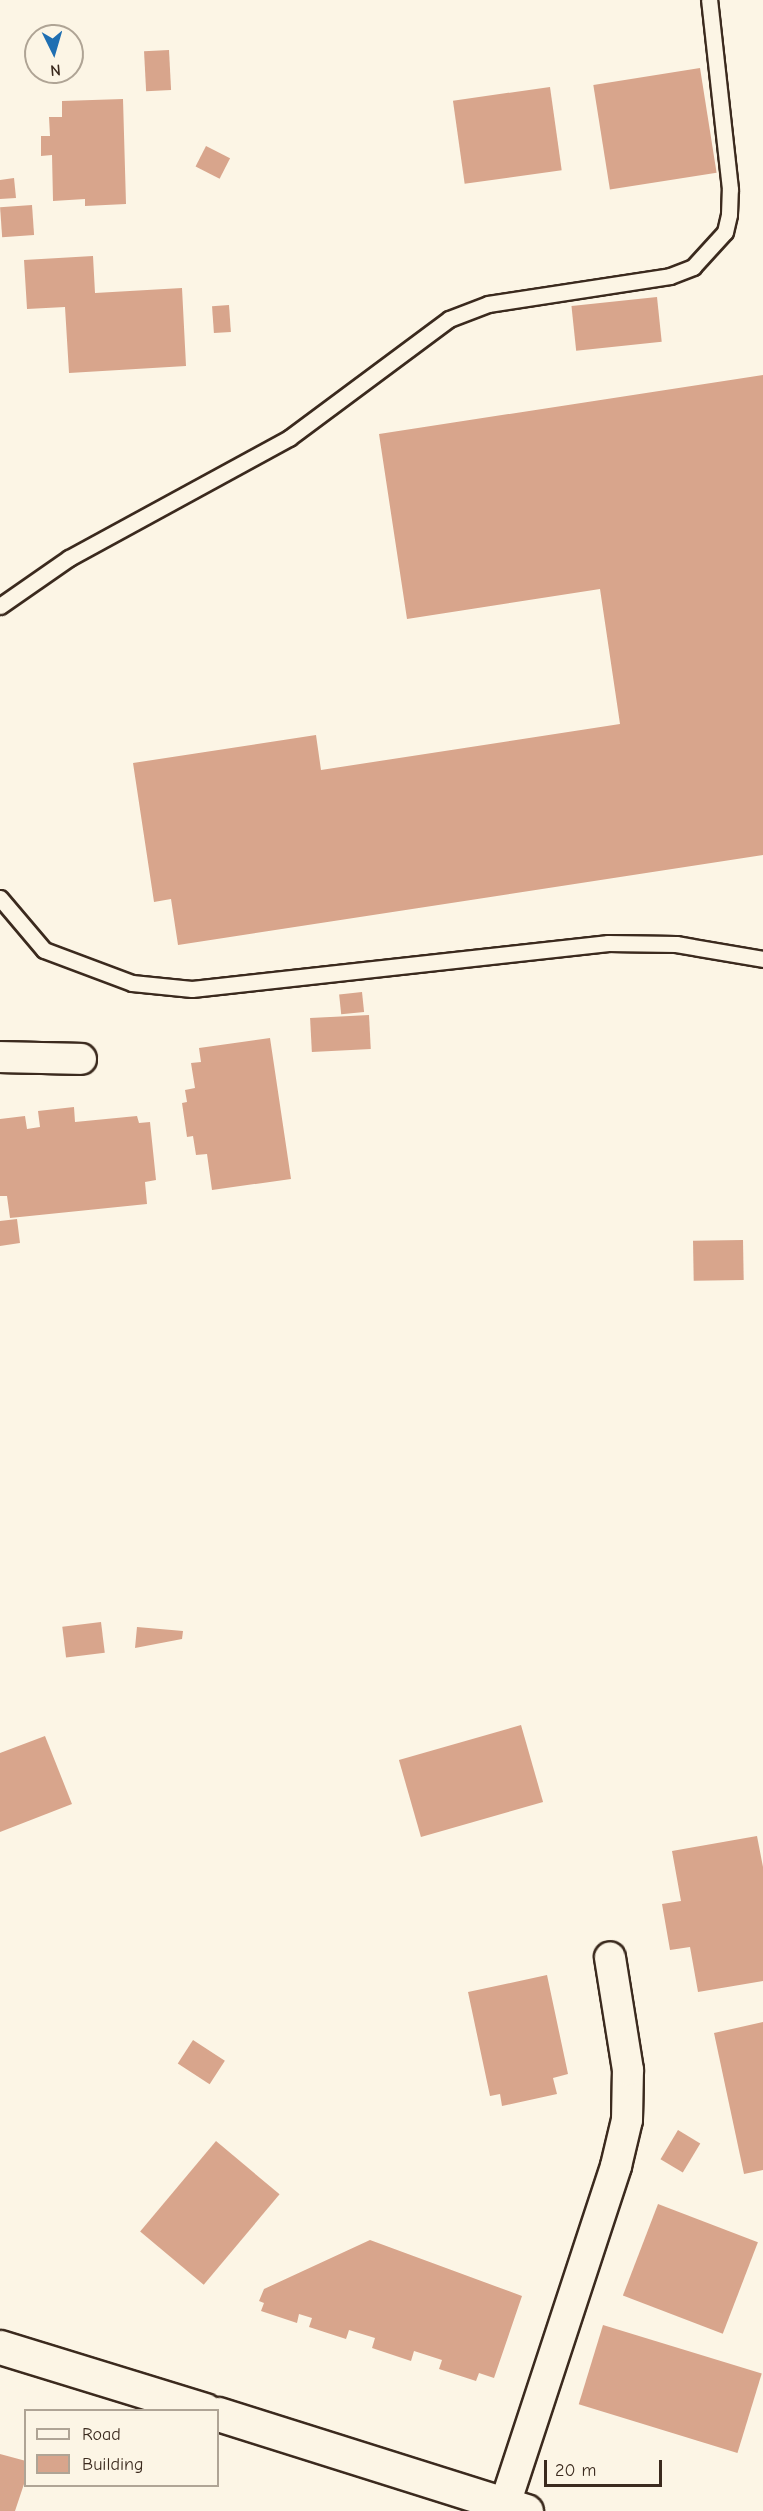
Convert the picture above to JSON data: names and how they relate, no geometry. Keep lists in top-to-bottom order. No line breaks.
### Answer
{"legend":["Road","Building"],"scale_bar":"20 m","north":"bottom"}
